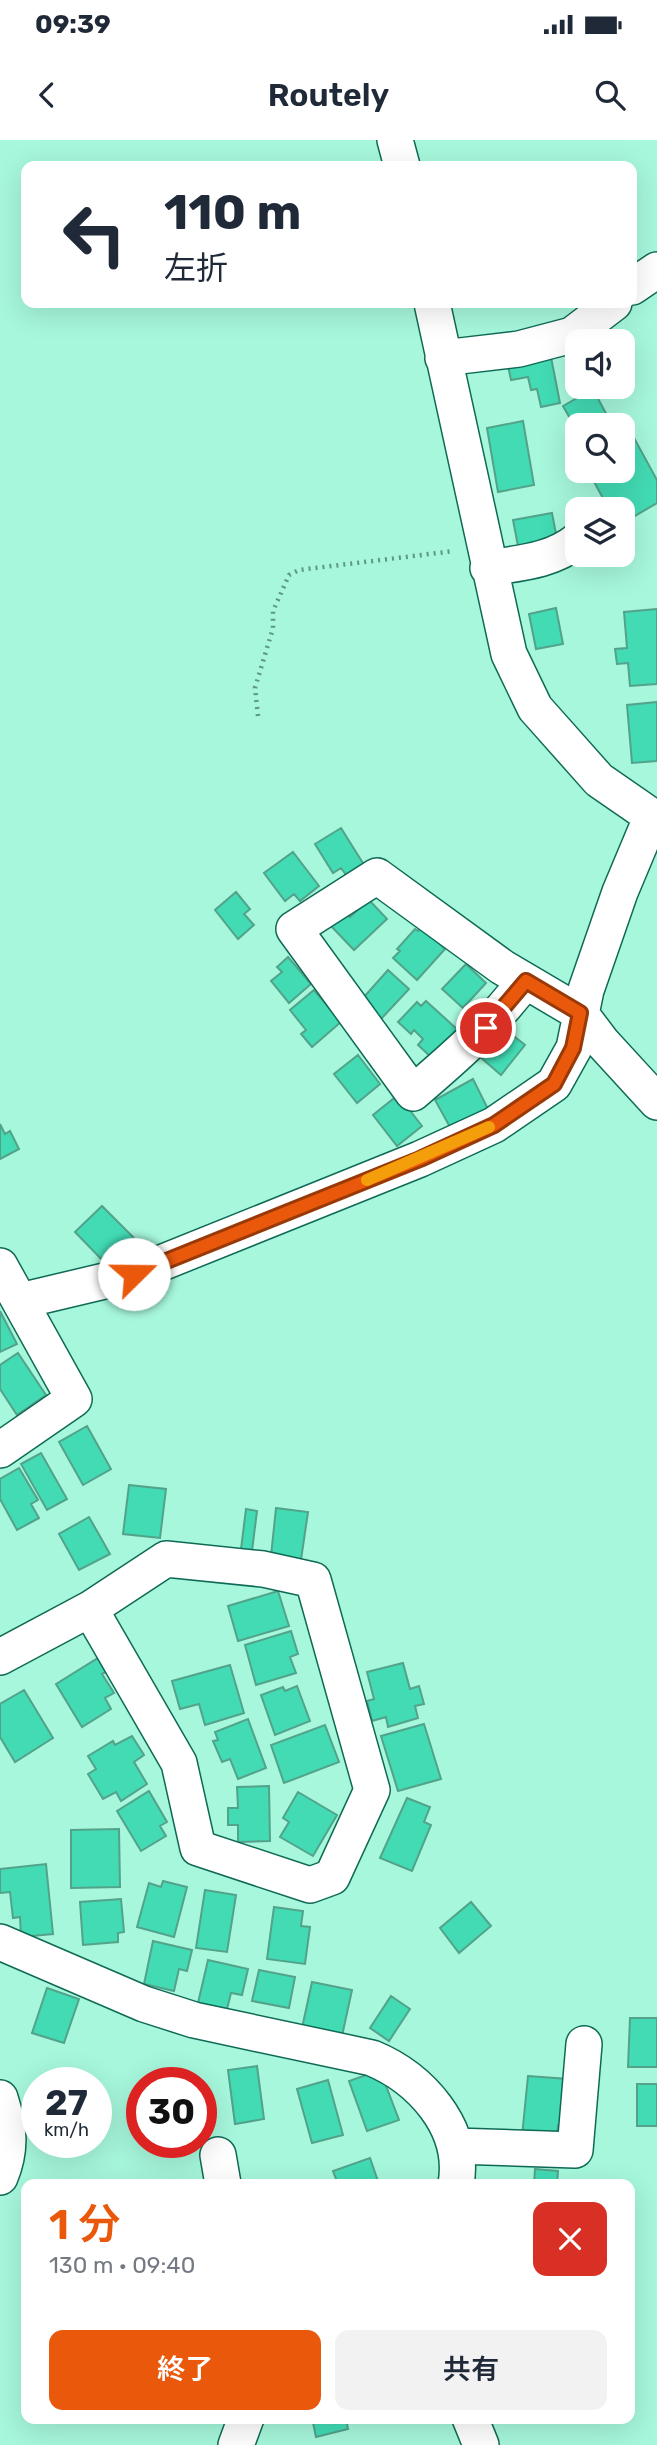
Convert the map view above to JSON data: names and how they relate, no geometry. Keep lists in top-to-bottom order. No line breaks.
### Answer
{"page":{"status":"09:39","header":"Routely","turn":["110 m","左折"],"speed":"27 km/h","limit":"30","heading":["1 分","130 m · 09:40"],"buttons":["終了","共有"]}}
